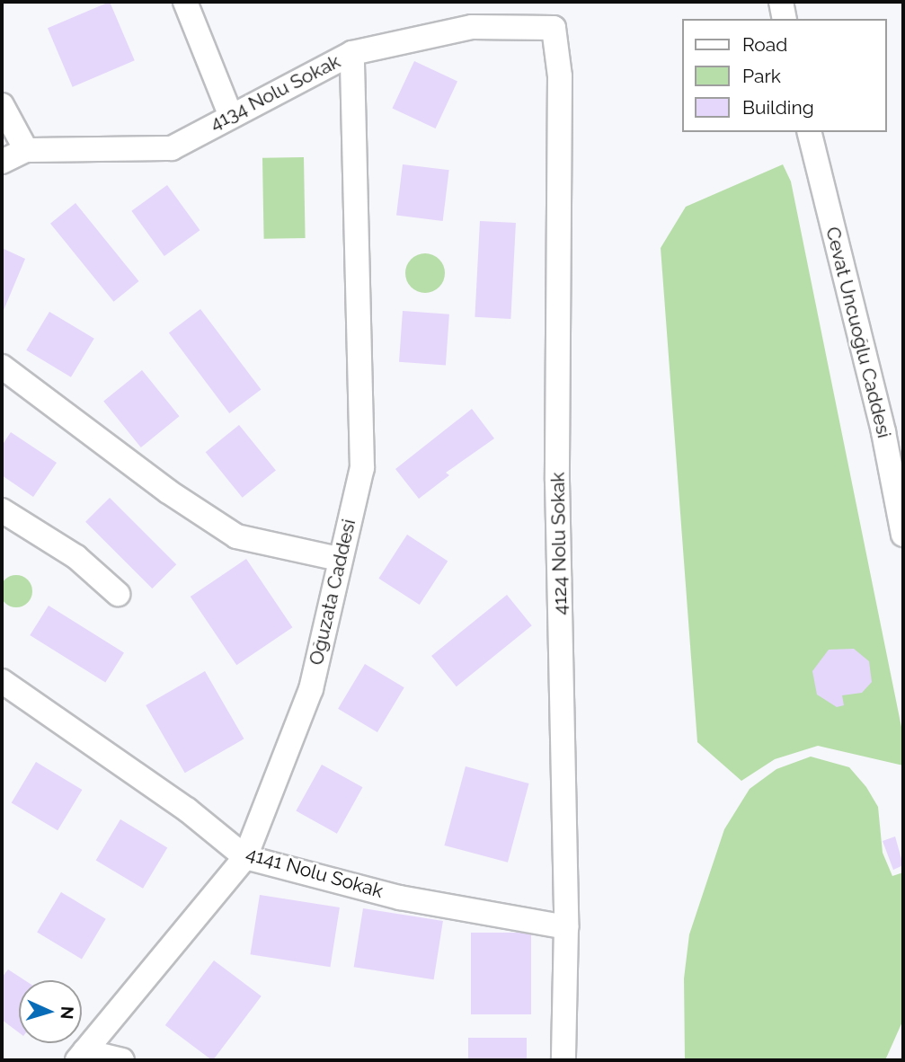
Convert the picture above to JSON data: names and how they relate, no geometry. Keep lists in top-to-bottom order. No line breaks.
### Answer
{"streets":{"street":["4134 Nolu Sokak","Cevat Uncuoğlu Caddesi","4124 Nolu Sokak","Oğuzata Caddesi","4141 Nolu Sokak"]},"crossings":[["4134 Nolu Sokak","4124 Nolu Sokak"],["4134 Nolu Sokak","Oğuzata Caddesi"],["4124 Nolu Sokak","4141 Nolu Sokak"],["Oğuzata Caddesi","4141 Nolu Sokak"]],"legend":["Road","Park","Building"],"north":"right"}
